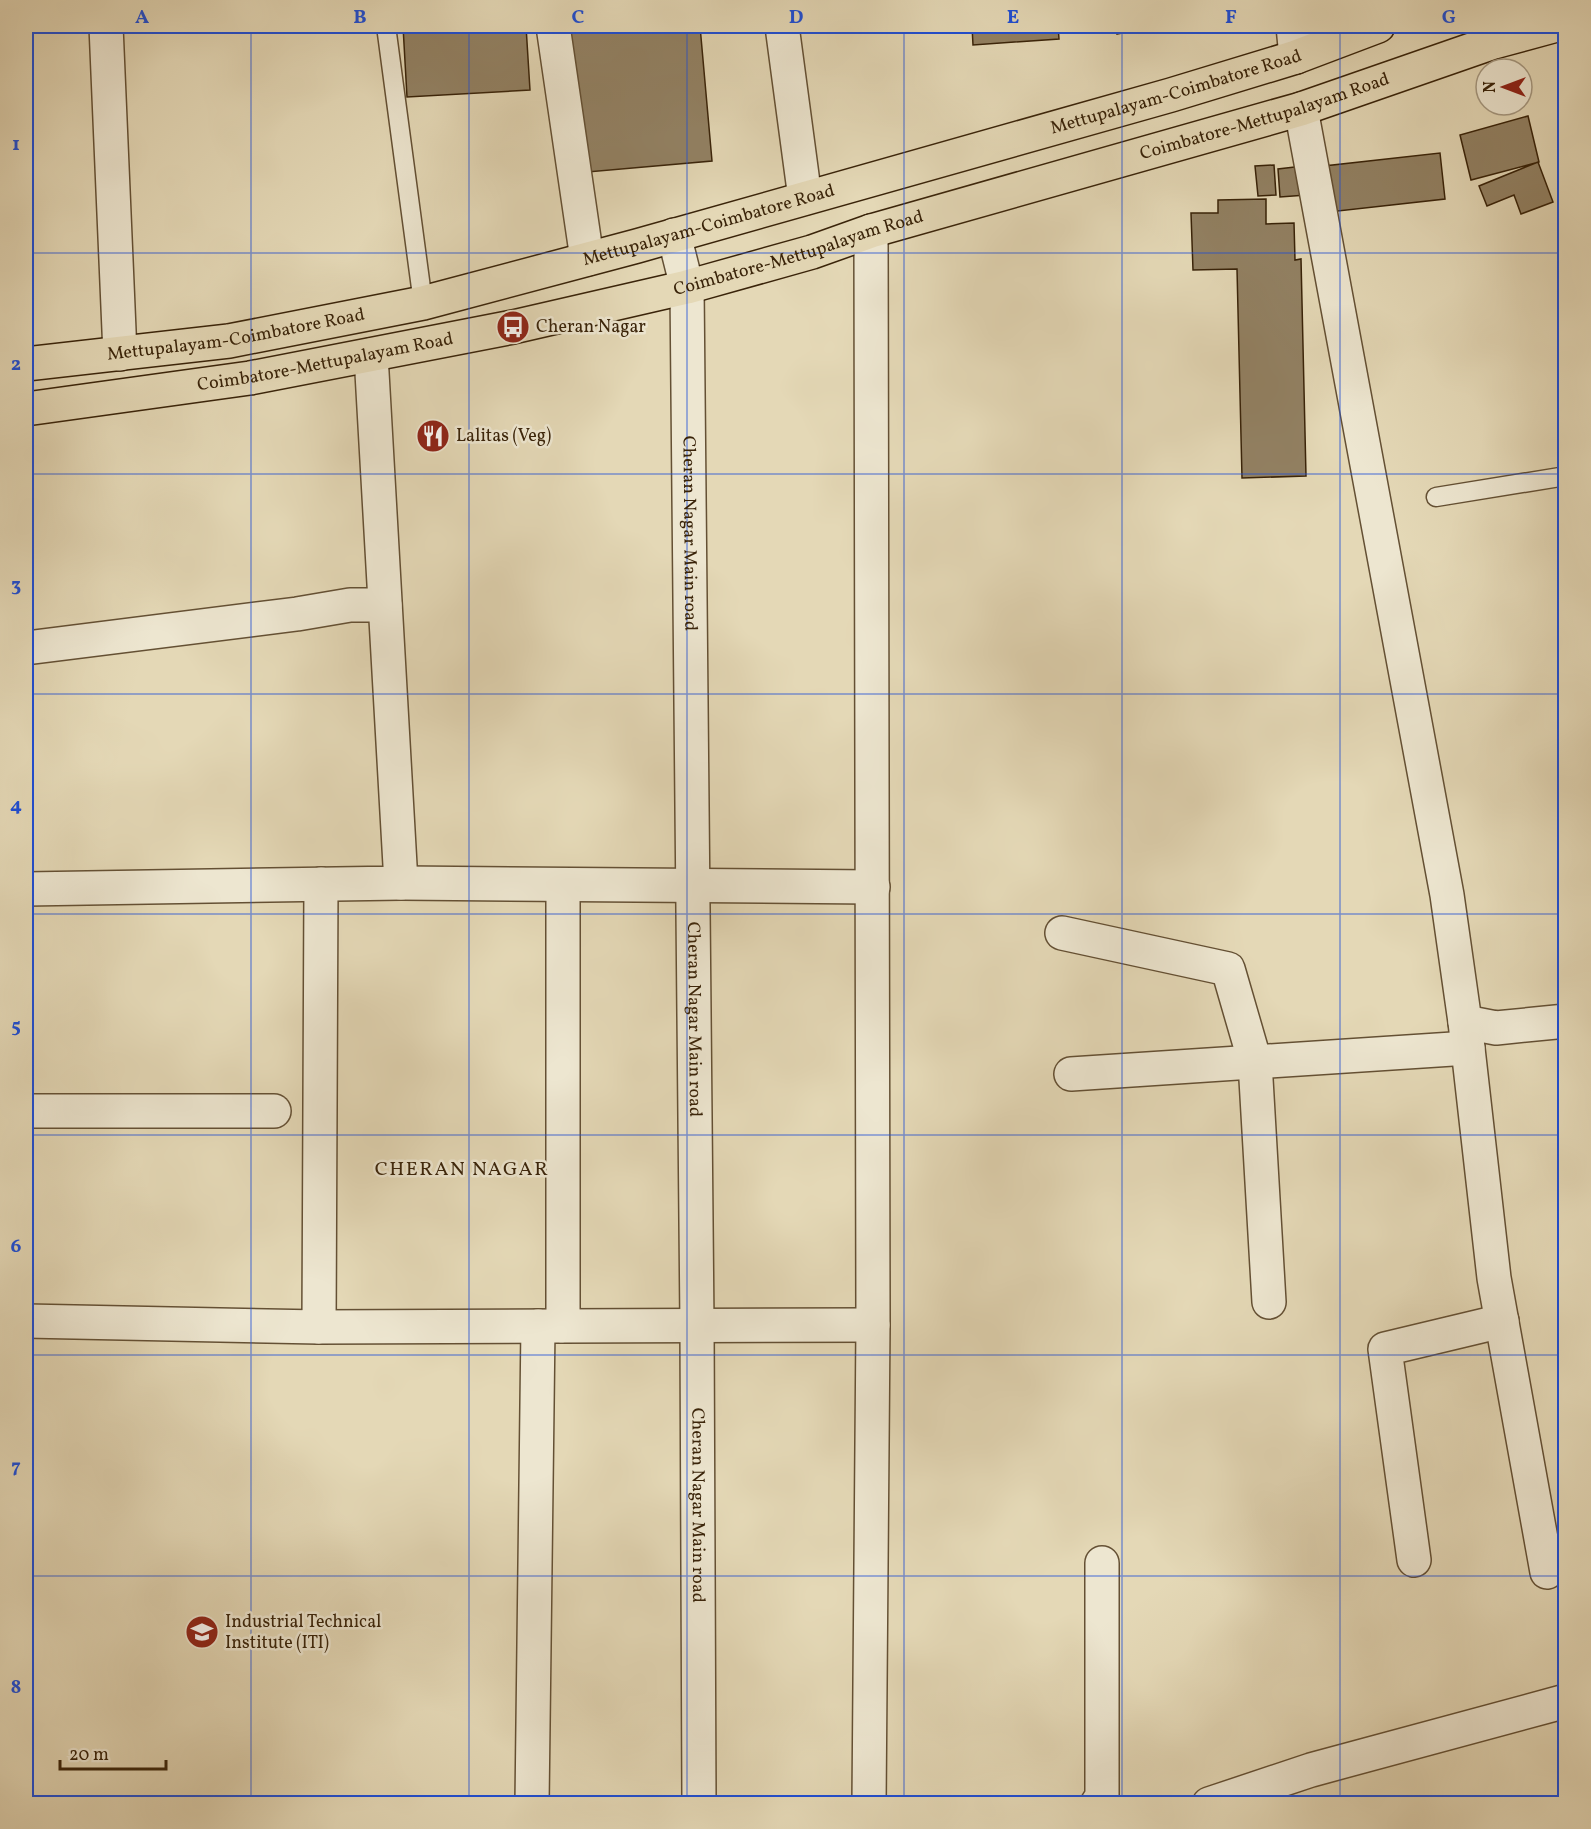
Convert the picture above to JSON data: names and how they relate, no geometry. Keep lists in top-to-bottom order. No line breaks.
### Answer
{"streets":{"highway":["Mettupalayam-Coimbatore Road","Coimbatore-Mettupalayam Road"],"street":["Cheran Nagar Main road"]},"crossings":[["Mettupalayam-Coimbatore Road","Cheran Nagar Main road"],["Coimbatore-Mettupalayam Road","Cheran Nagar Main road"]],"districts":["CHERAN NAGAR"],"places":{"bus stop":["Cheran Nagar"],"restaurant":["Lalitas (Veg)"],"school or university":["Industrial Technical Institute (ITI)"]},"scale_bar":"20 m","north":"left","grid":{"columns":["A","B","C","D","E","F","G"],"rows":["1","2","3","4","5","6","7","8"]}}
